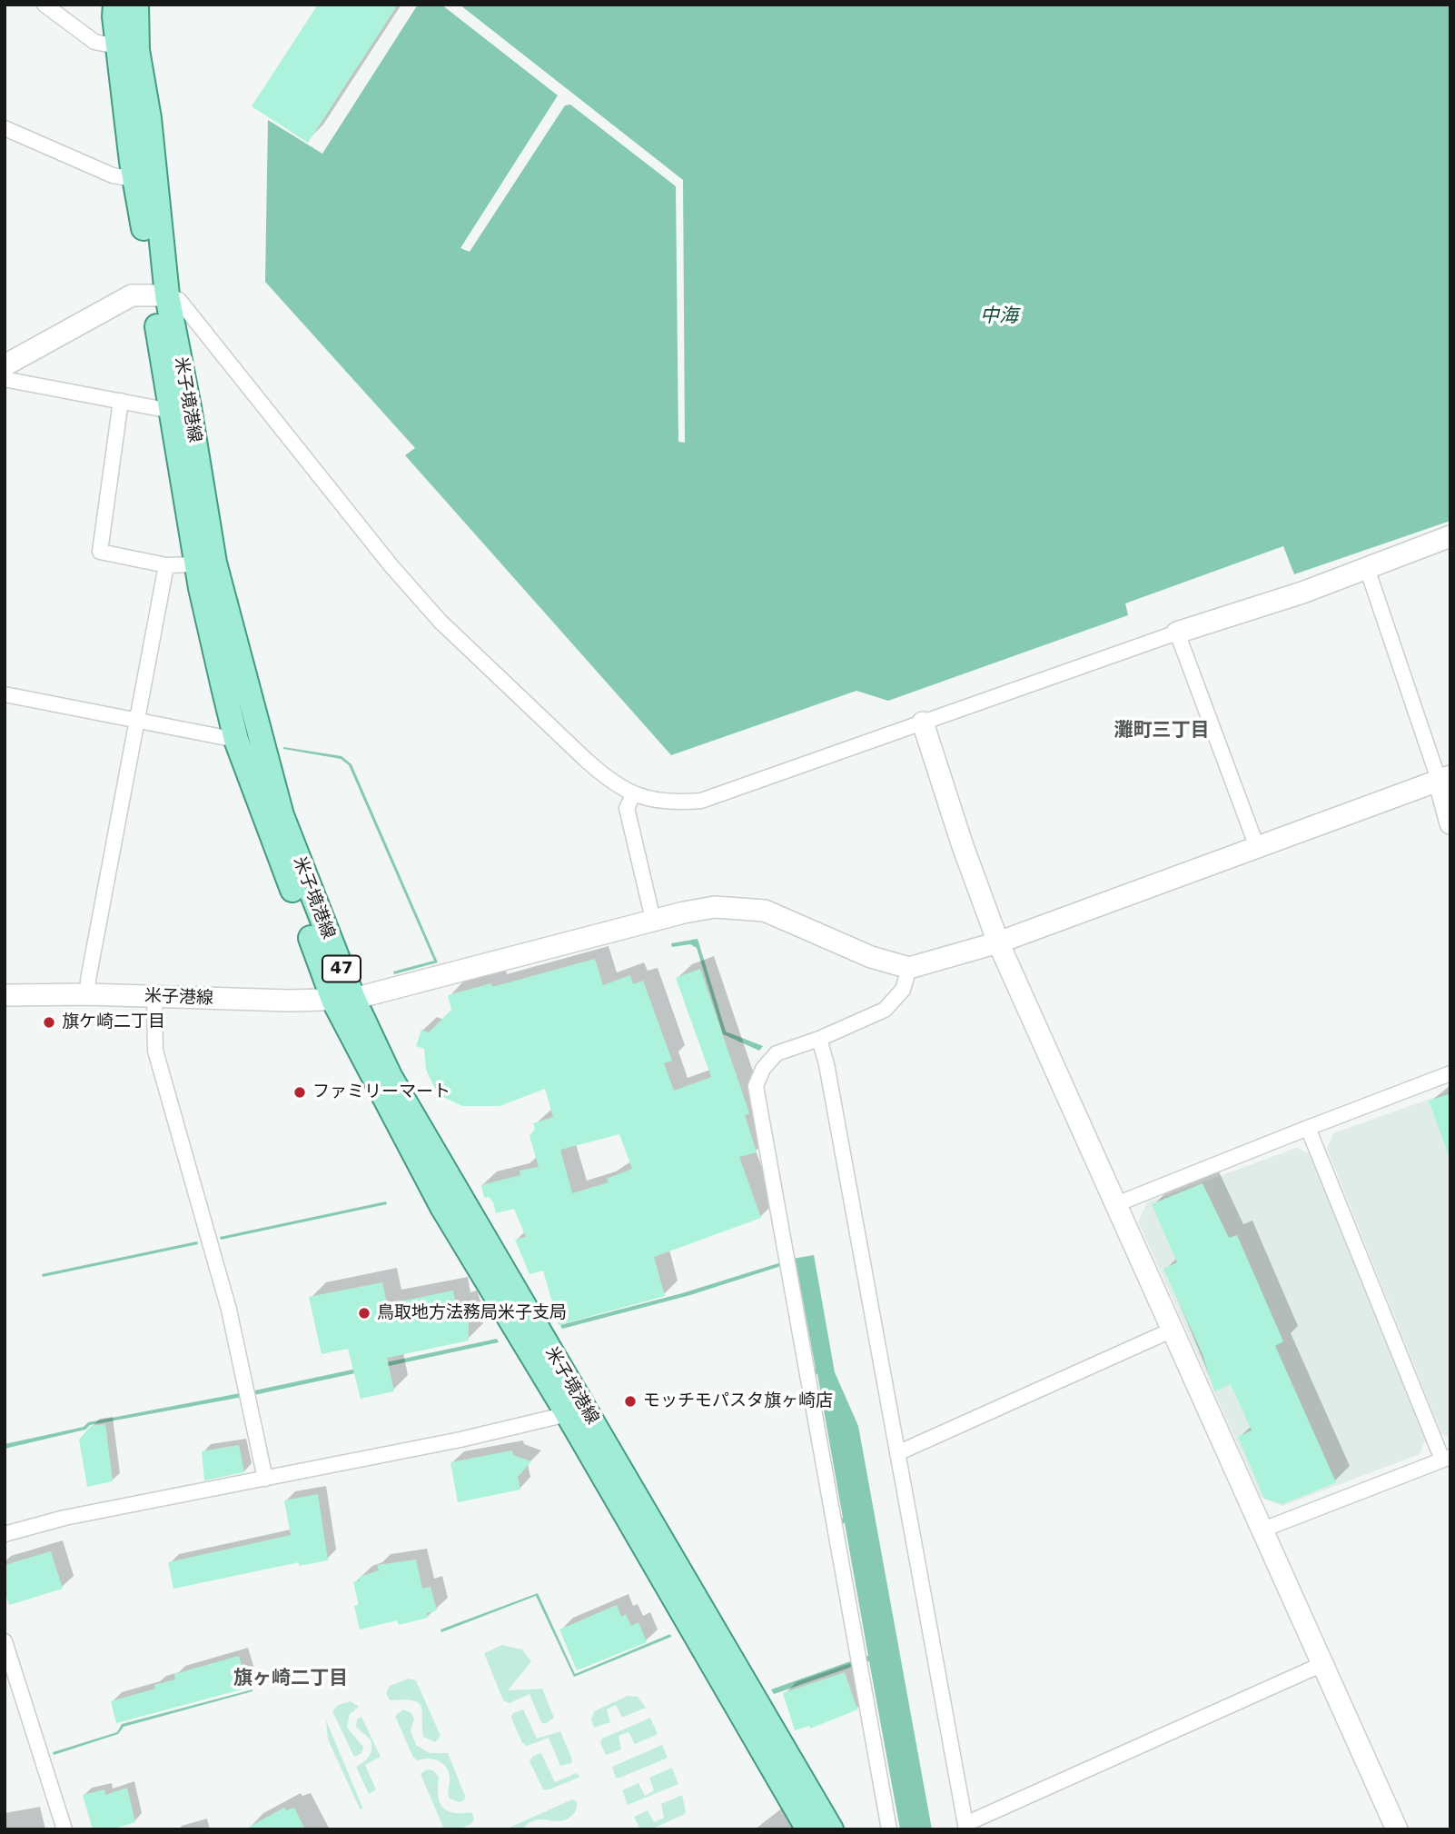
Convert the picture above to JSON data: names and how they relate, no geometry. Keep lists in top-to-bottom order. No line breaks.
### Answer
{"streets":{"main road":["米子境港線","47"],"street":["米子港線"]},"crossings":[["米子境港線","米子港線"]],"districts":["灘町三丁目","旗ヶ崎二丁目"],"water":["中海"],"places":["旗ケ崎二丁目","ファミリーマート","鳥取地方法務局米子支局","モッチモパスタ旗ヶ崎店"]}
